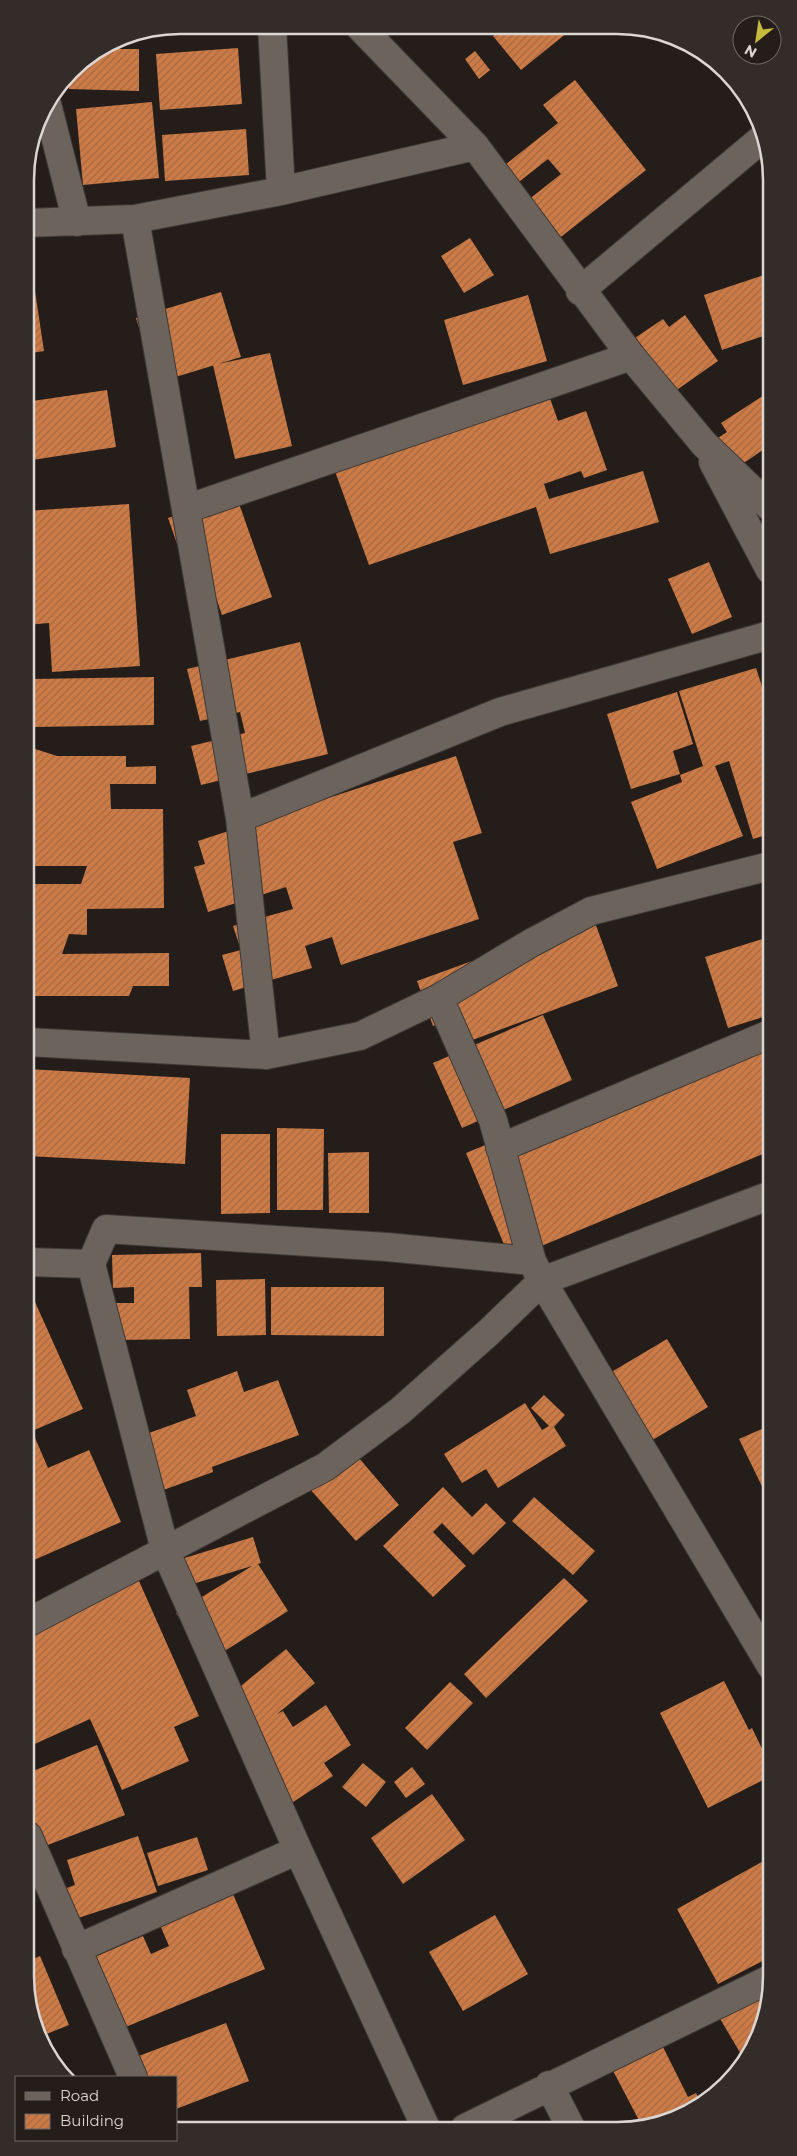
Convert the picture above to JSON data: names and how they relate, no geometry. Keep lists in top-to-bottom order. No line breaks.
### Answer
{"legend":["Road","Building"],"north":"bottom left"}
